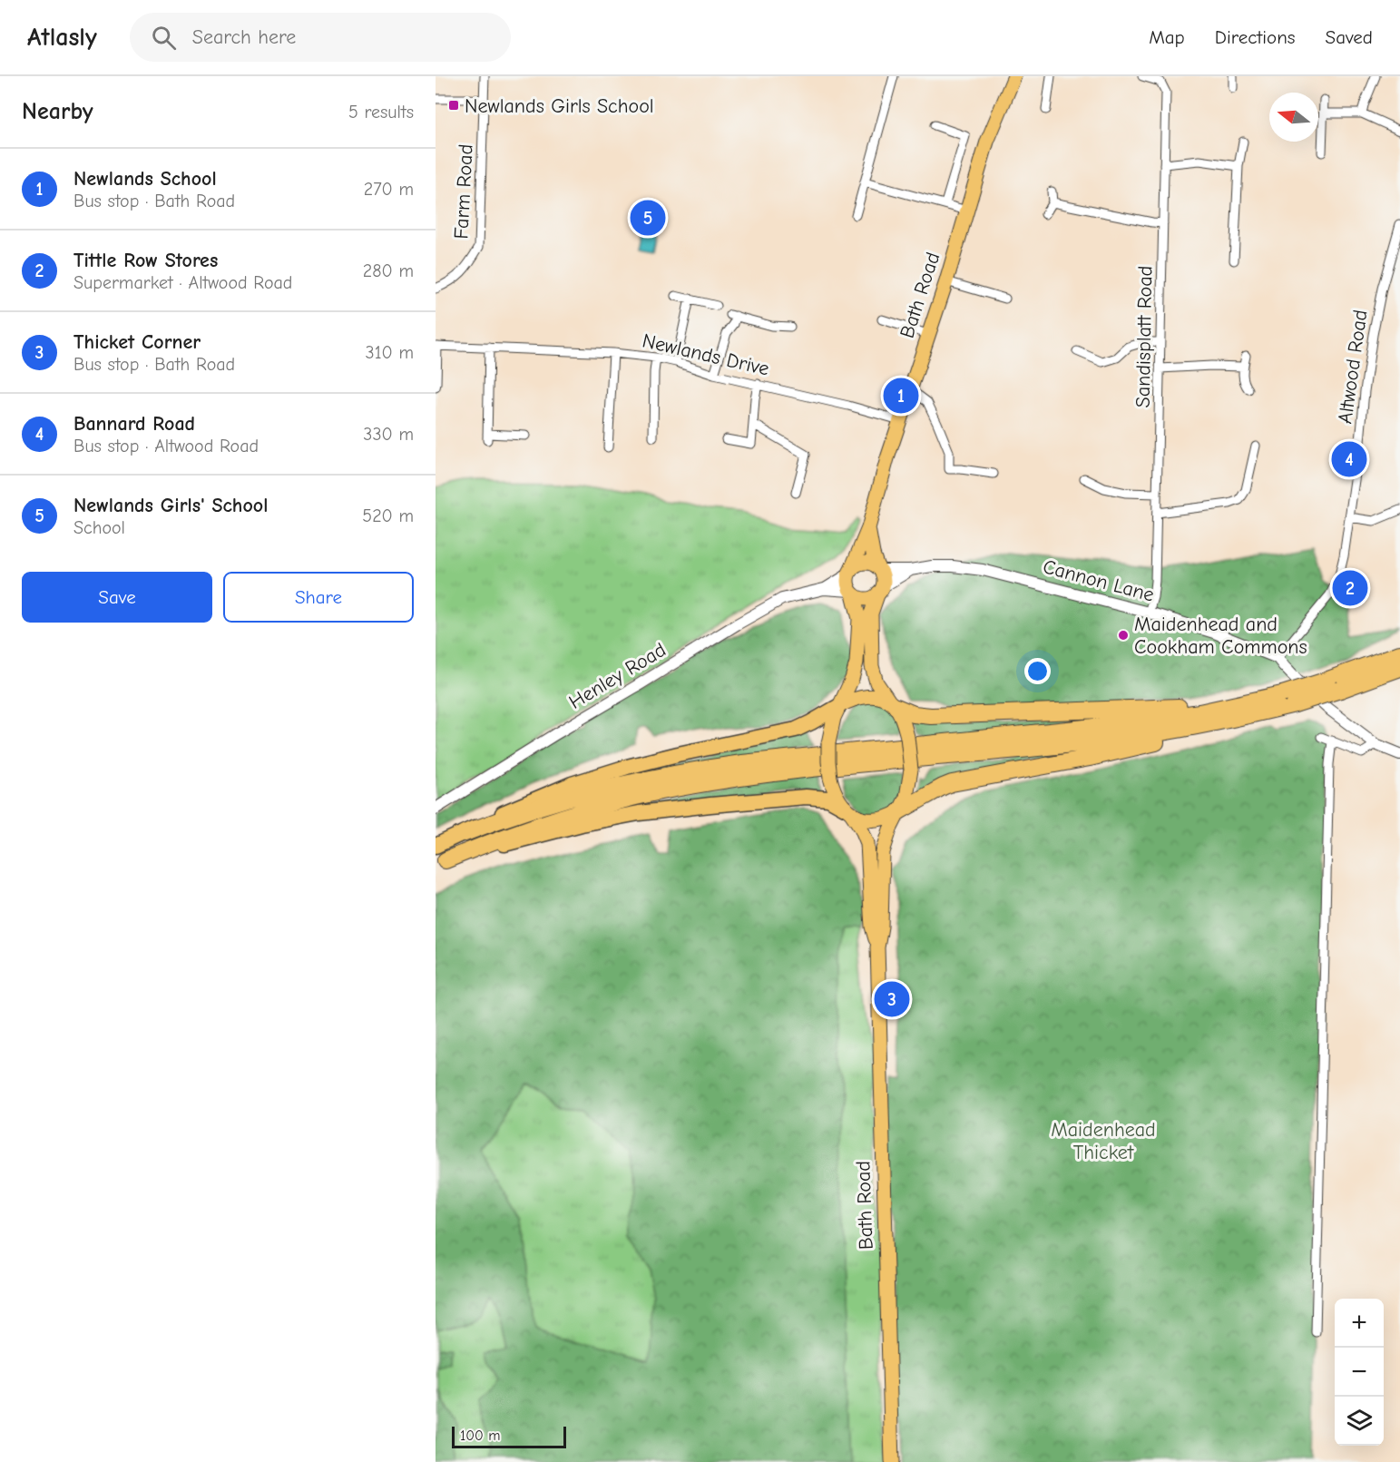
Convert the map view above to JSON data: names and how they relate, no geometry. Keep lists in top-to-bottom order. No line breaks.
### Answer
{"streets":{"main road":["Bath Road"],"street":["Farm Road","Sandisplatt Road","Newlands Drive","Altwood Road","Cannon Lane","Henley Road"]},"crossings":[["Bath Road","Newlands Drive"],["Bath Road","Cannon Lane"],["Bath Road","Henley Road"],["Sandisplatt Road","Cannon Lane"],["Altwood Road","Cannon Lane"],["Cannon Lane","Henley Road"]],"parks":["Maidenhead Thicket"],"places":{"transit":["Newlands Girls School"],"other":["Maidenhead and Cookham Commons"]},"scale_bar":"100 m","north":"left","page":{"header":"Atlasly","search":"Search here","nav":["Map","Directions","Saved"],"heading":["Nearby","5 results"],"list":[{"mark":"1","name":"Newlands School","note":"Bus stop · Bath Road","value":"270 m"},{"mark":"2","name":"Tittle Row Stores","note":"Supermarket · Altwood Road","value":"280 m"},{"mark":"3","name":"Thicket Corner","note":"Bus stop · Bath Road","value":"310 m"},{"mark":"4","name":"Bannard Road","note":"Bus stop · Altwood Road","value":"330 m"},{"mark":"5","name":"Newlands Girls' School","note":"School","value":"520 m"}],"pins":["5","1","4","2","3"],"buttons":["Save","Share"],"map_buttons":["+","−"],"scale":"100 m"}}
